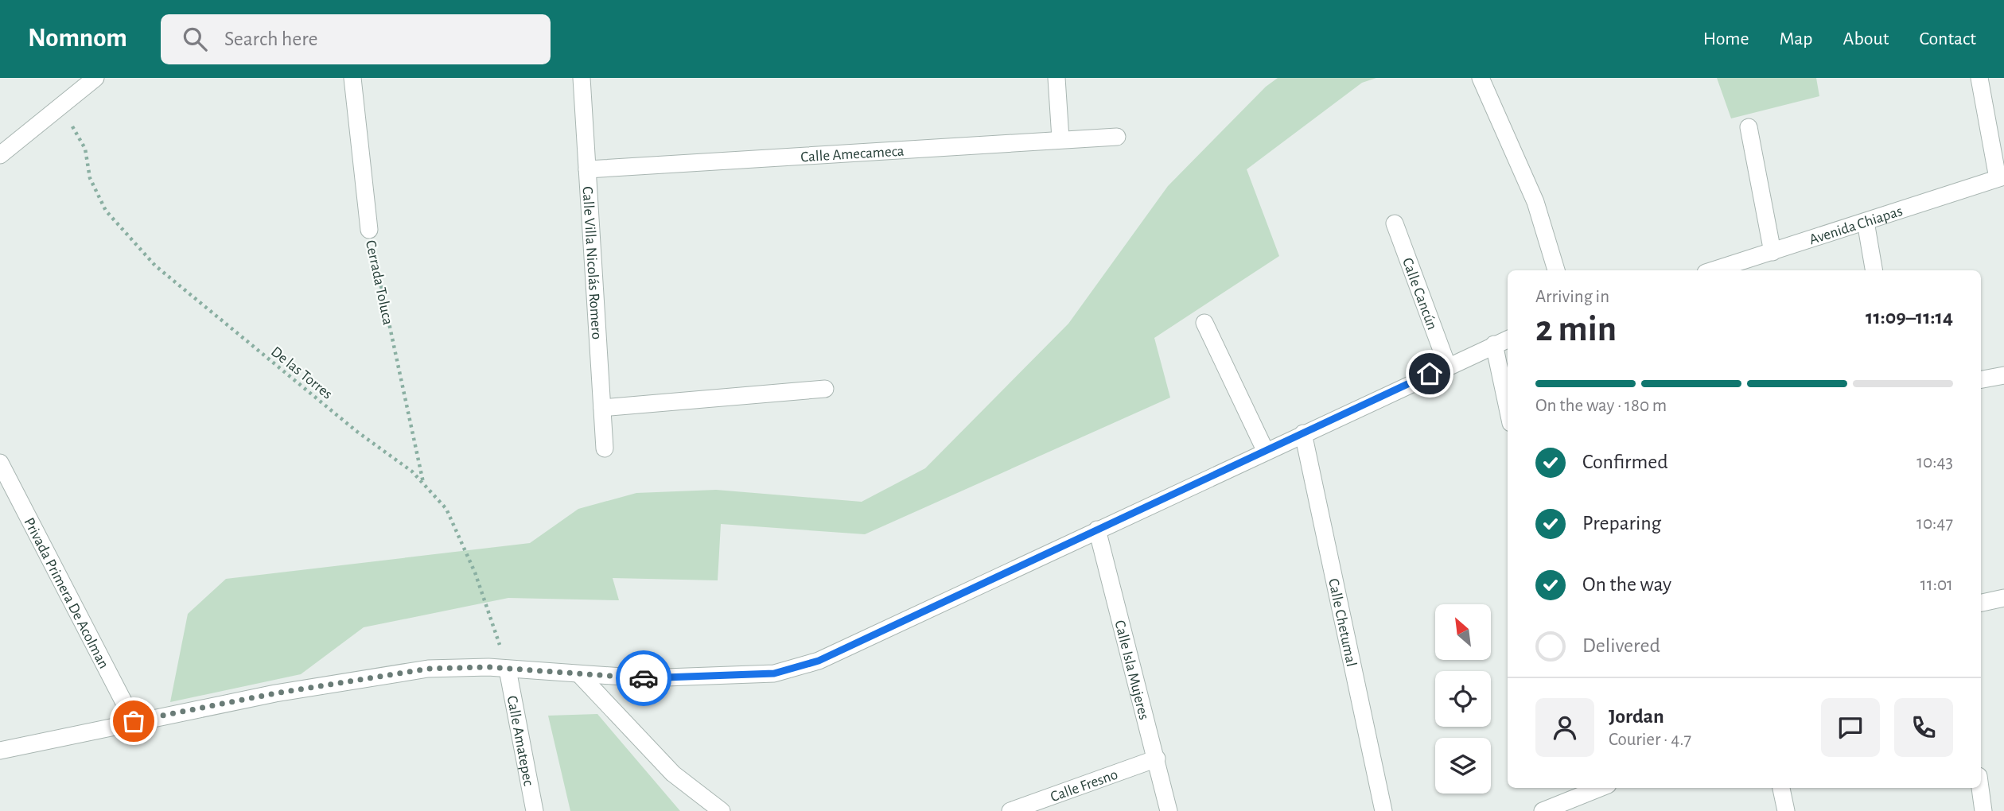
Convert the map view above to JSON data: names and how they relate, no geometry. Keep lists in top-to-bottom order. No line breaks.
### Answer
{"streets":{"street":["Calle Amecameca","Avenida Chiapas","Calle Villa Nicolás Romero","Cerrada Toluca","Calle Cancún","Privada Primera De Acolman","Calle Chetumal","Calle Isla Mujeres","Calle Amatepec","Calle Fresno"],"path":["De las Torres"]},"crossings":[["Calle Amecameca","Calle Villa Nicolás Romero"],["Cerrada Toluca","De las Torres"],["De las Torres","Calle Amatepec"],["Calle Isla Mujeres","Calle Fresno"]],"north":"top left","page":{"header":"Nomnom","search":"Search here","nav":["Home","Map","About","Contact"],"heading":["2 min","Arriving in","11:09–11:14"],"panel":["Jordan","Courier · 4.7"],"bar":"On the way · 180 m","list":[["Confirmed","10:43"],["Preparing","10:47"],["On the way","11:01"],"Delivered"]}}
